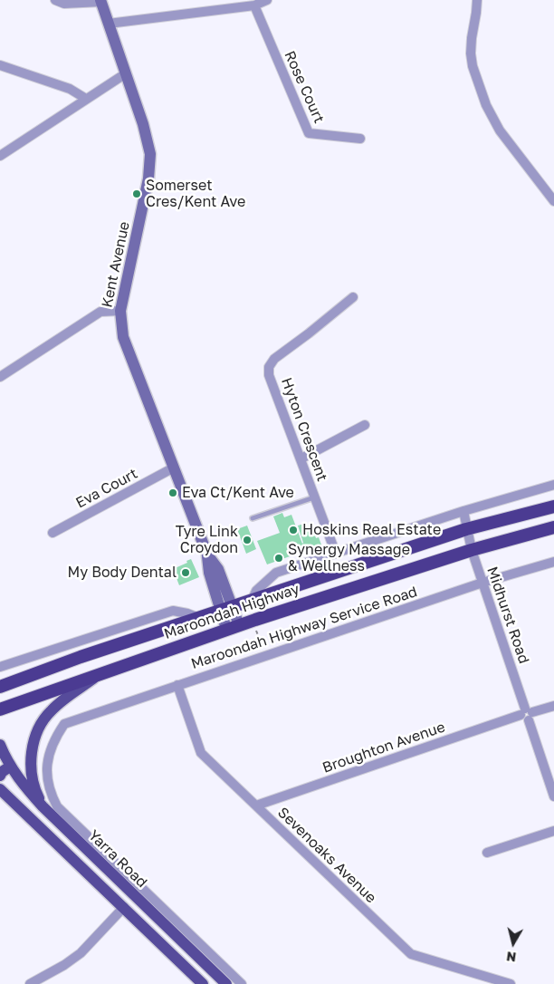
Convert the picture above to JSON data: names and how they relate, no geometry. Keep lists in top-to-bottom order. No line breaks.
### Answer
{"streets":{"highway":["Maroondah Highway"],"main road":["Kent Avenue","Yarra Road"],"street":["Rose Court","Hyton Crescent","Eva Court","Midhurst Road","Maroondah Highway Service Road","Broughton Avenue","Sevenoaks Avenue"]},"crossings":[["Kent Avenue","Eva Court"],["Kent Avenue","Maroondah Highway"],["Maroondah Highway","Midhurst Road"],["Midhurst Road","Maroondah Highway Service Road"],["Midhurst Road","Broughton Avenue"],["Maroondah Highway Service Road","Sevenoaks Avenue"],["Maroondah Highway Service Road","Yarra Road"],["Broughton Avenue","Sevenoaks Avenue"]],"places":["Somerset Cres/Kent Ave","Eva Ct/Kent Ave","Hoskins Real Estate","Tyre Link Croydon","Synergy Massage & Wellness","My Body Dental"],"north":"bottom"}
